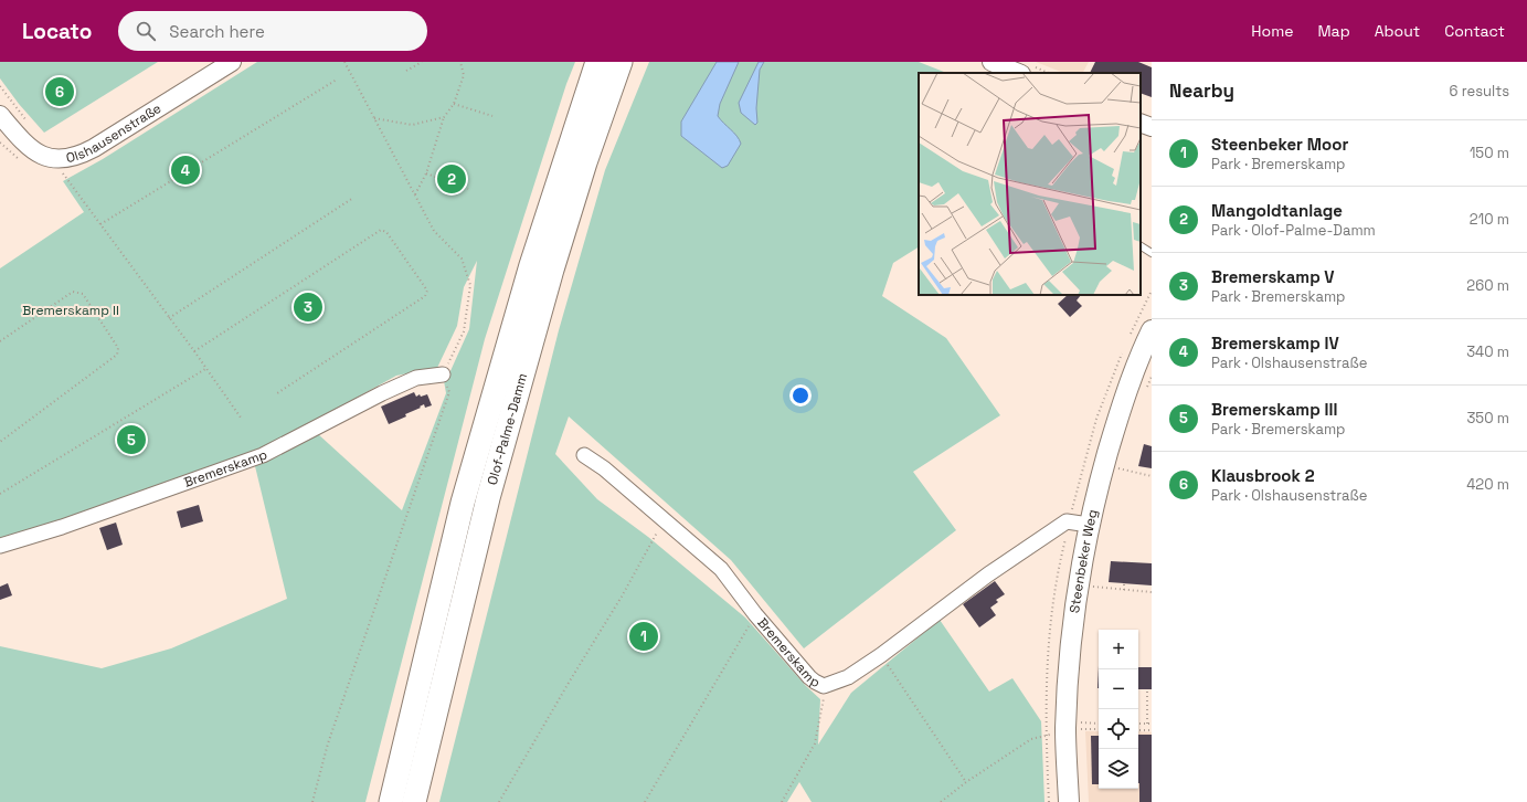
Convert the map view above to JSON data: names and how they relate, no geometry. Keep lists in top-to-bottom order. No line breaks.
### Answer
{"streets":{"highway":["Olof-Palme-Damm"],"main road":["Steenbeker Weg"],"street":["Olshausenstraße","Bremerskamp"]},"crossings":[["Bremerskamp","Steenbeker Weg"]],"parks":["Bremerskamp II"],"page":{"header":"Locato","search":"Search here","nav":["Home","Map","About","Contact"],"heading":["Nearby","6 results"],"pins":["6","4","2","3","5","1"],"list":[{"mark":"1","name":"Steenbeker Moor","note":"Park · Bremerskamp","value":"150 m"},{"mark":"2","name":"Mangoldtanlage","note":"Park · Olof-Palme-Damm","value":"210 m"},{"mark":"3","name":"Bremerskamp V","note":"Park · Bremerskamp","value":"260 m"},{"mark":"4","name":"Bremerskamp IV","note":"Park · Olshausenstraße","value":"340 m"},{"mark":"5","name":"Bremerskamp III","note":"Park · Bremerskamp","value":"350 m"},{"mark":"6","name":"Klausbrook 2","note":"Park · Olshausenstraße","value":"420 m"}],"map_buttons":["+","−"]}}
